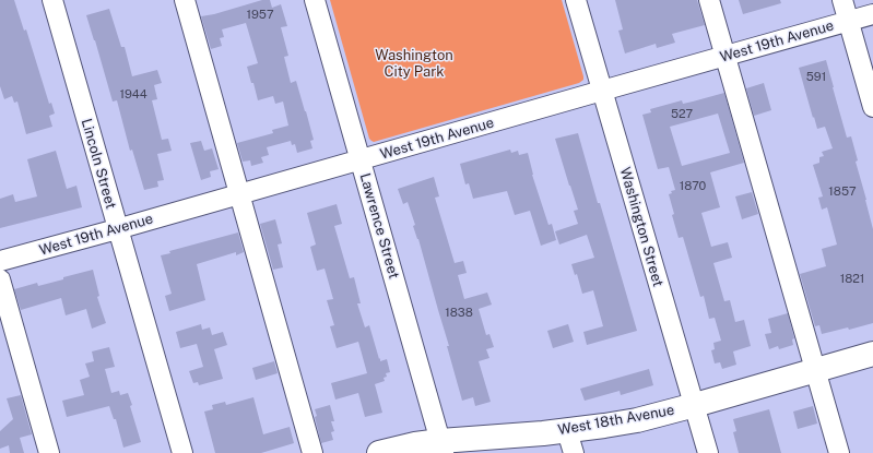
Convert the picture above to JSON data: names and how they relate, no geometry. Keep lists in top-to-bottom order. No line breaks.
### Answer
{"streets":{"main road":["West 18th Avenue"],"street":["West 19th Avenue","Lincoln Street","Lawrence Street","Washington Street"]},"crossings":[["West 19th Avenue","Lincoln Street"],["West 19th Avenue","Lawrence Street"],["West 19th Avenue","Washington Street"],["Lawrence Street","West 18th Avenue"],["Washington Street","West 18th Avenue"]],"parks":["Washington City Park"],"house_numbers":["1957","591","1944","527","1870","1857","1821","1838"]}
